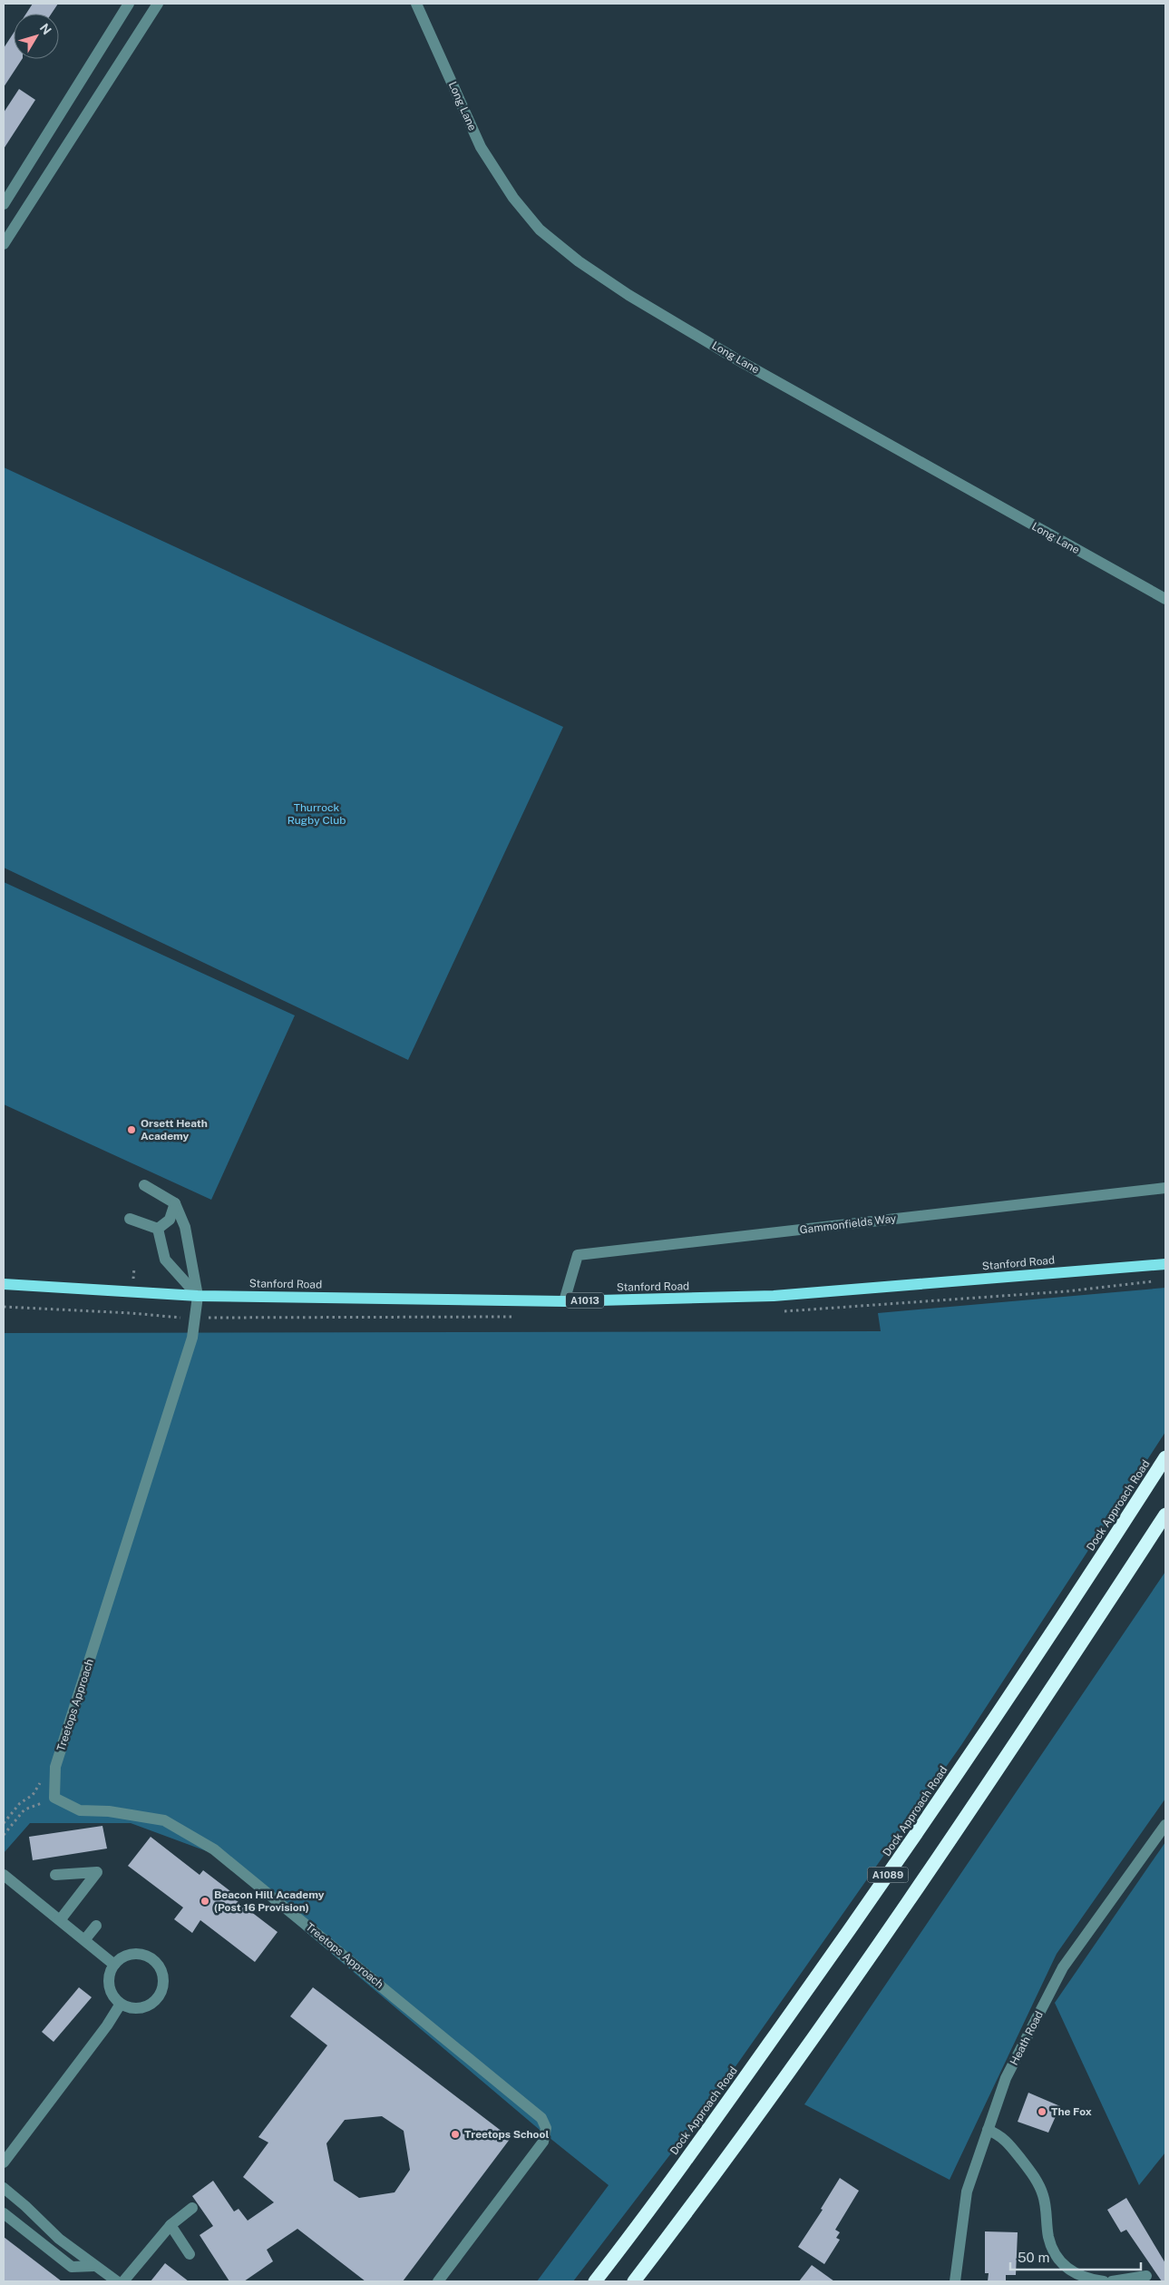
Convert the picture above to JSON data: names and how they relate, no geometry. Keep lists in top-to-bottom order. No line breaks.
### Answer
{"streets":{"highway":["Dock Approach Road","A1089"],"main road":["Stanford Road","A1013"],"street":["Long Lane","Gammonfields Way","Treetops Approach","Heath Road"]},"crossings":[["Gammonfields Way","Stanford Road"],["Stanford Road","Treetops Approach"]],"parks":["Thurrock Rugby Club"],"places":["Orsett Heath Academy","Beacon Hill Academy (Post 16 Provision)","The Fox","Treetops School"],"scale_bar":"50 m","north":"top right"}
